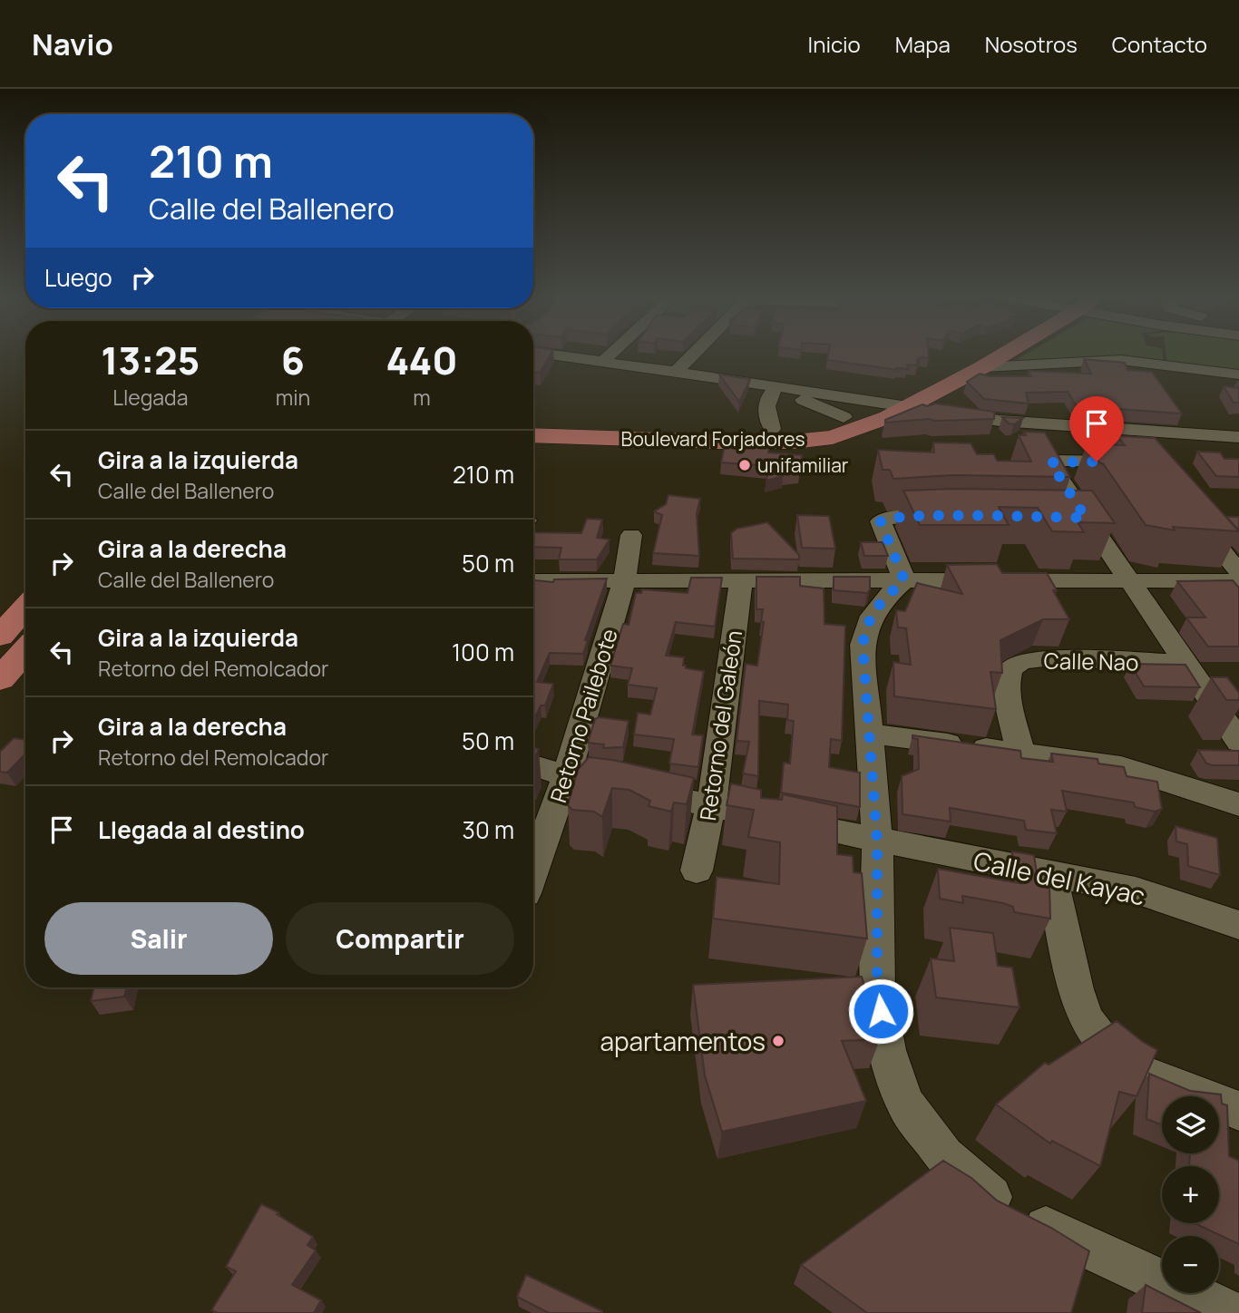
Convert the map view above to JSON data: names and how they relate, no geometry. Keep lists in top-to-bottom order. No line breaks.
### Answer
{"streets":{"main road":["Boulevard Forjadores"],"street":["Calle Nao","Retorno Pailebote","Retorno del Galeón","Calle del Kayac"]},"crossings":[["Retorno Pailebote","Calle del Kayac"],["Retorno del Galeón","Calle del Kayac"]],"places":["unifamiliar","apartamentos"],"page":{"header":"Navio","nav":["Inicio","Mapa","Nosotros","Contacto"],"turn":["210 m","Calle del Ballenero"],"then":"Luego","eta":["13:25","Llegada","6","min","440","m"],"list":[{"name":"Gira a la izquierda","note":"Calle del Ballenero","value":"210 m"},{"name":"Gira a la derecha","note":"Calle del Ballenero","value":"50 m"},{"name":"Gira a la izquierda","note":"Retorno del Remolcador","value":"100 m"},{"name":"Gira a la derecha","note":"Retorno del Remolcador","value":"50 m"},{"name":"Llegada al destino","value":"30 m"}],"buttons":["Salir","Compartir"],"map_buttons":["+","−"]}}
